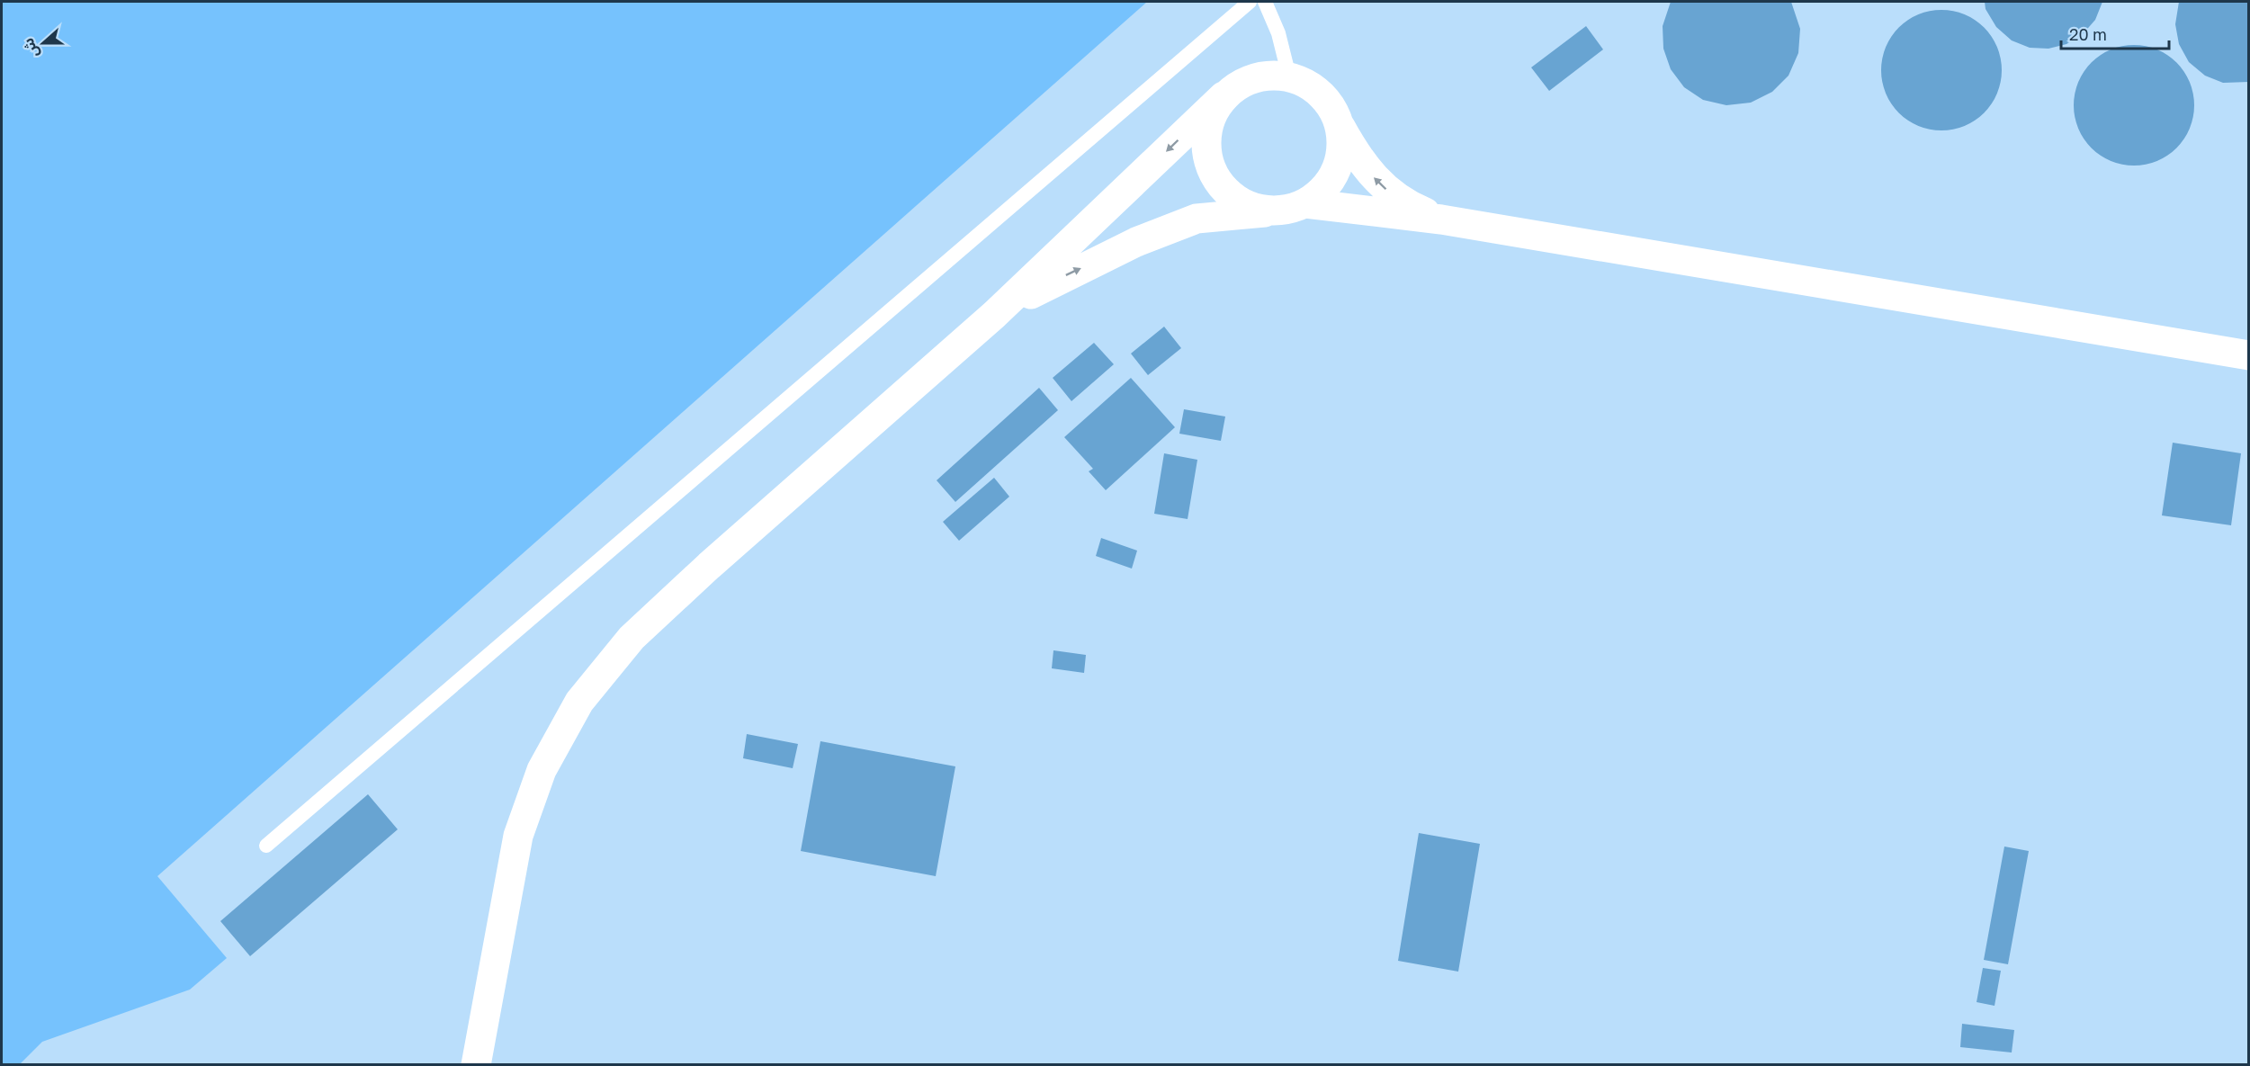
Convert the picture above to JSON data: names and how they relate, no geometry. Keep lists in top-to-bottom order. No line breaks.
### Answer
{"scale_bar":"20 m","north":"left"}
